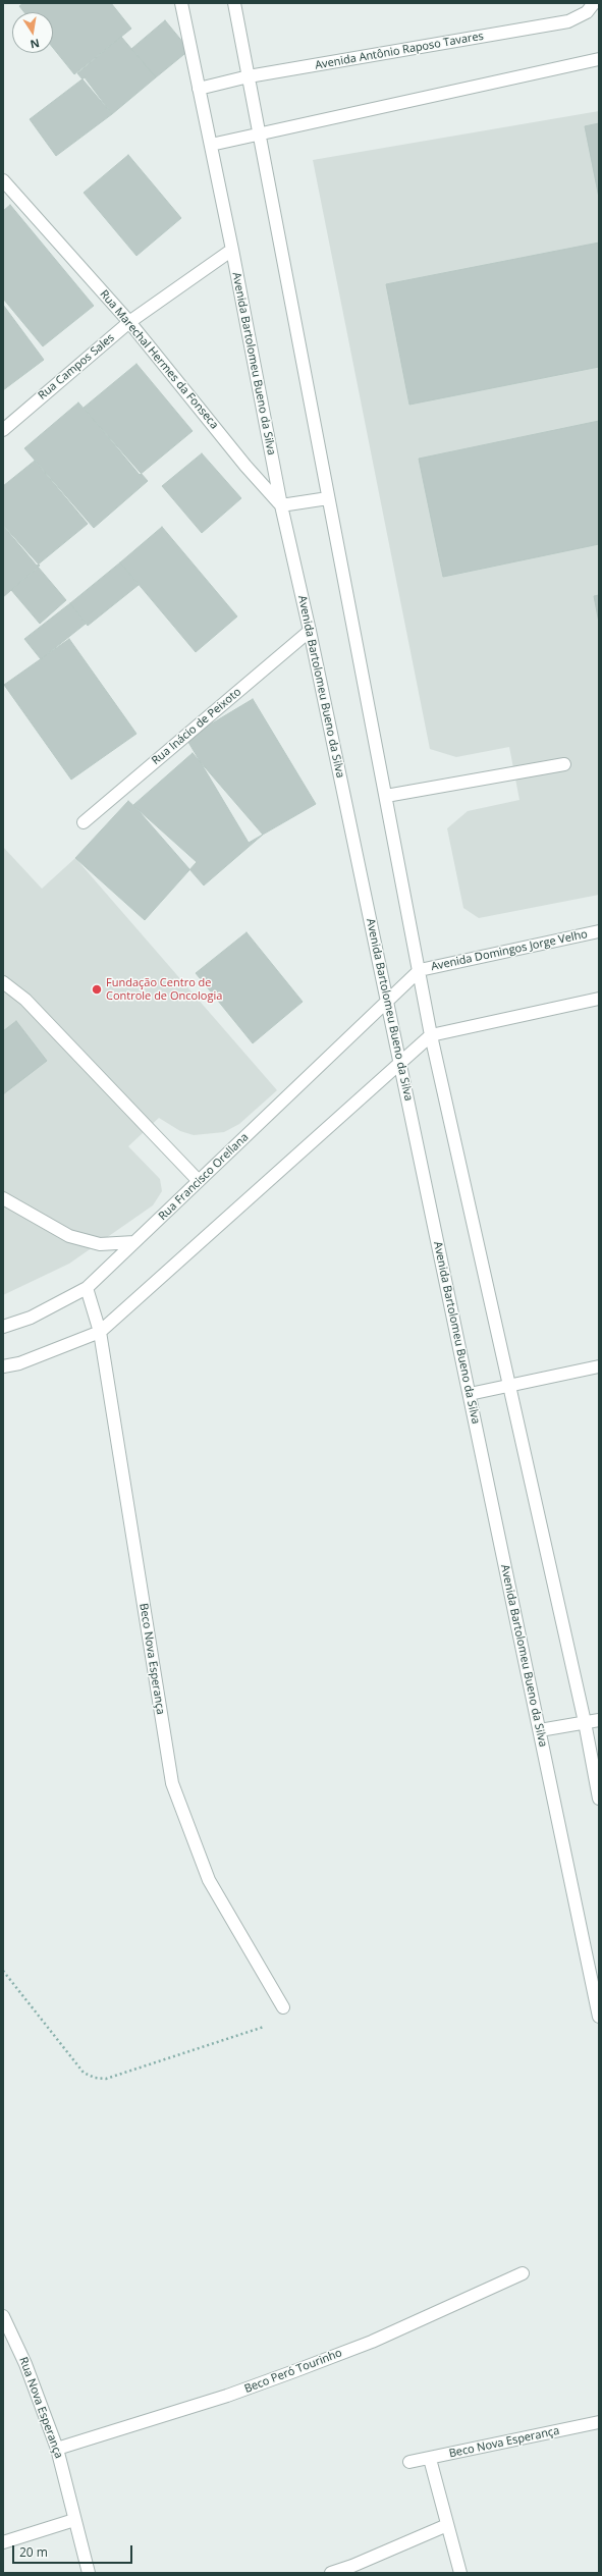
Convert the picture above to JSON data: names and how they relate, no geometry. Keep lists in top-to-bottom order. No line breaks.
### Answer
{"streets":{"street":["Avenida Antônio Raposo Tavares","Rua Marechal Hermes da Fonseca","Avenida Bartolomeu Bueno da Silva","Rua Campos Sales","Rua Inácio de Peixoto","Avenida Domingos Jorge Velho","Rua Francisco Orellana","Beco Nova Esperança","Beco Peró Tourinho","Rua Nova Esperança"]},"crossings":[["Avenida Antônio Raposo Tavares","Avenida Bartolomeu Bueno da Silva"],["Rua Marechal Hermes da Fonseca","Avenida Bartolomeu Bueno da Silva"],["Rua Marechal Hermes da Fonseca","Rua Campos Sales"],["Avenida Bartolomeu Bueno da Silva","Rua Campos Sales"],["Avenida Bartolomeu Bueno da Silva","Rua Inácio de Peixoto"],["Avenida Bartolomeu Bueno da Silva","Rua Francisco Orellana"],["Avenida Domingos Jorge Velho","Rua Francisco Orellana"],["Rua Francisco Orellana","Beco Nova Esperança"],["Beco Peró Tourinho","Rua Nova Esperança"]],"places":["Fundação Centro de Controle de Oncologia"],"scale_bar":"20 m","north":"bottom"}
